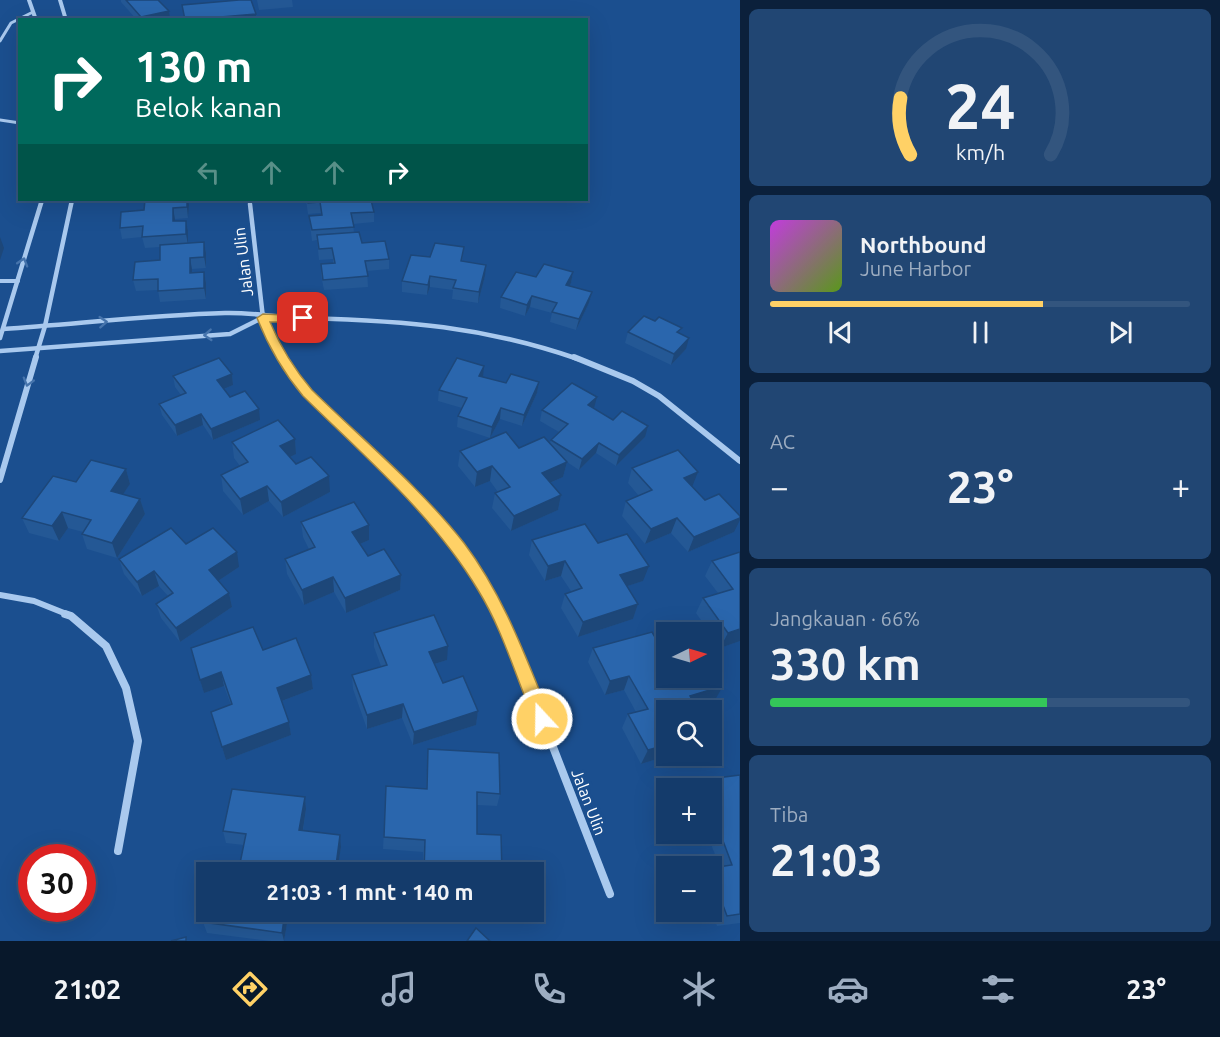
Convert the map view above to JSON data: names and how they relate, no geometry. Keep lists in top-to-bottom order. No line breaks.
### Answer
{"streets":{"street":["Jalan Ulin"]},"north":"right","page":{"turn":["130 m","Belok kanan"],"song":["Northbound","June Harbor"],"tile":["AC",["Jangkauan · 66%","330 km"],["Tiba","21:03"]],"heat":["−","23°","+"],"map_buttons":["+","−"],"limit":"30","trip":"21:03 · 1 mnt · 140 m","tabs":["21:02","23°"],"gauge":["24","km/h"]}}
